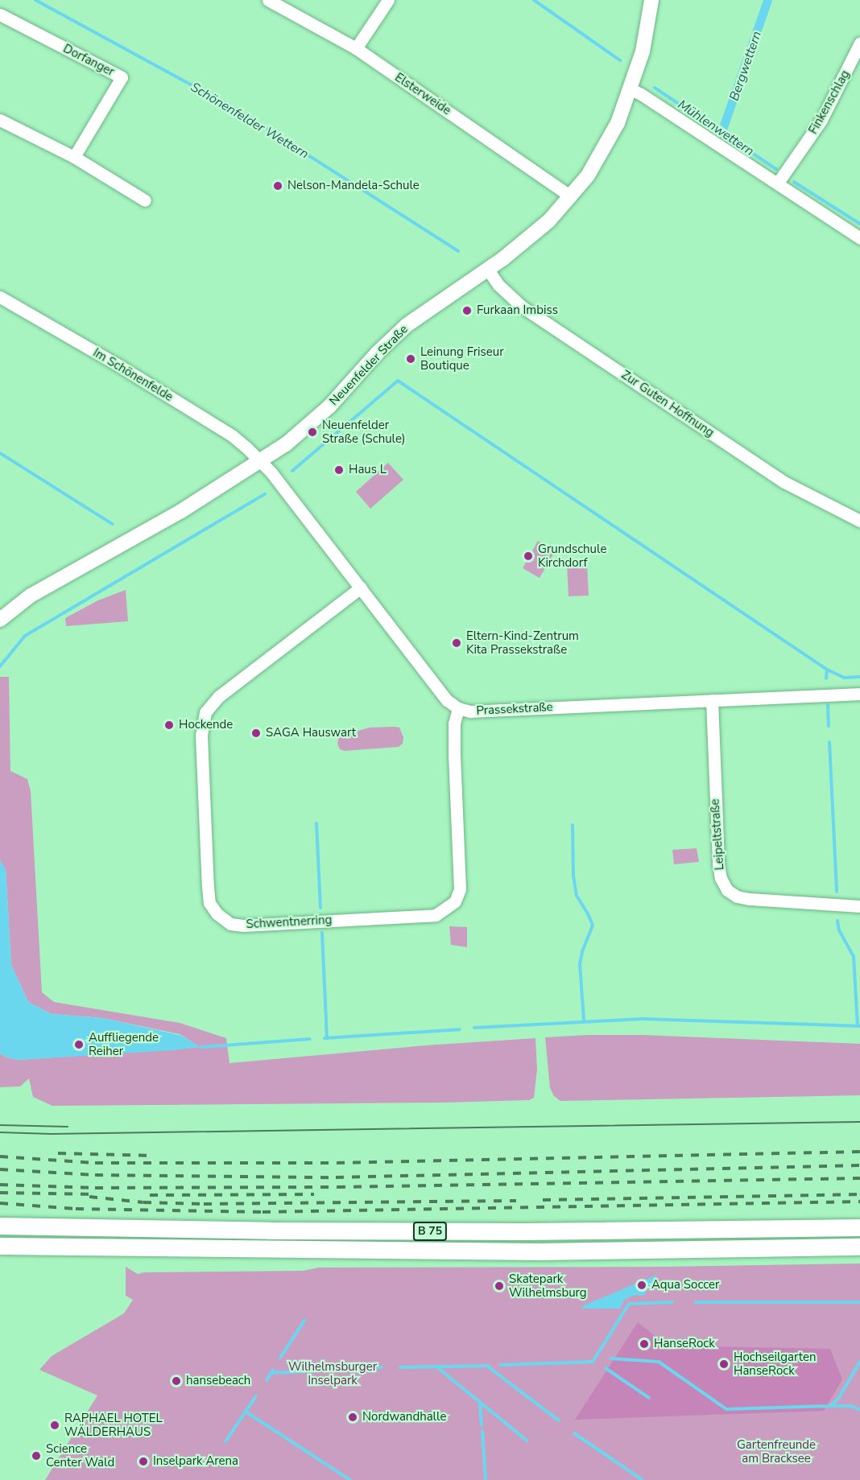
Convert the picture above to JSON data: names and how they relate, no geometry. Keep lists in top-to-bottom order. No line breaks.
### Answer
{"streets":{"highway":["B 75"],"main road":["Neuenfelder Straße"],"street":["Dorfanger","Elsterweide","Finkenschlag","Im Schönenfelde","Zur Guten Hoffnung","Prassekstraße","Leipeltstraße","Schwentnerring"]},"crossings":[["Elsterweide","Neuenfelder Straße"],["Neuenfelder Straße","Im Schönenfelde"],["Neuenfelder Straße","Zur Guten Hoffnung"],["Neuenfelder Straße","Prassekstraße"],["Im Schönenfelde","Prassekstraße"],["Prassekstraße","Leipeltstraße"],["Prassekstraße","Schwentnerring"]],"water":["Bergwettern","Schönenfelder Wettern","Mühlenwettern"],"parks":["Wilhelmsburger Inselpark","Gartenfreunde am Bracksee"],"places":["Nelson-Mandela-Schule","Furkaan Imbiss","Leinung Friseur Boutique","Neuenfelder Straße (Schule)","Haus L","Grundschule Kirchdorf","Eltern-Kind-Zentrum Kita Prassekstraße","Hockende","SAGA Hauswart","Auffliegende Reiher","Aqua Soccer","Skatepark Wilhelmsburg","HanseRock","Hochseilgarten HanseRock","hansebeach","Nordwandhalle","RAPHAEL HOTEL WÄLDERHAUS","Science Center Wald","Inselpark Arena"]}
